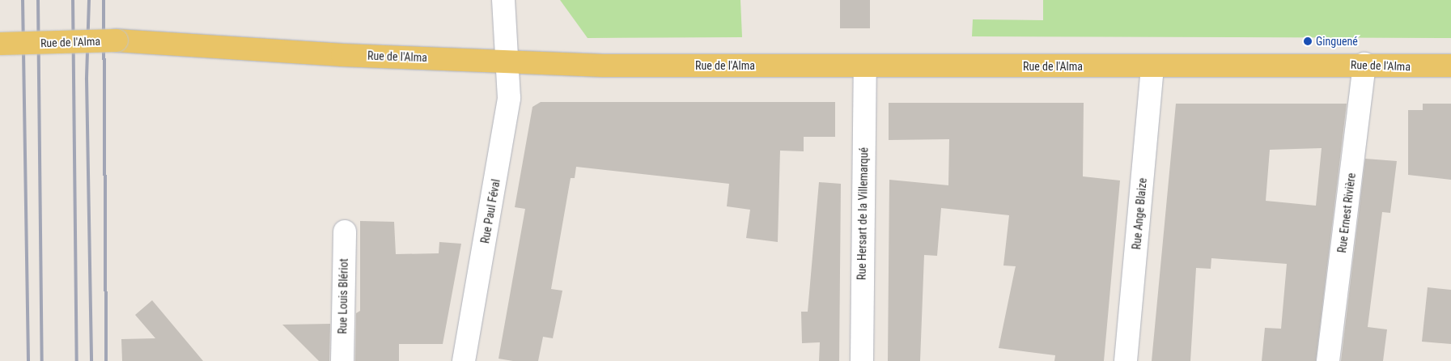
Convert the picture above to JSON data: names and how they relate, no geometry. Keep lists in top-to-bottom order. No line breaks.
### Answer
{"streets":{"main road":["Rue de l'Alma"],"street":["Rue Paul Féval","Rue Ernest Rivière","Rue Hersart de la Villemarqué","Rue Ange Blaize","Rue Louis Blériot"]},"crossings":[["Rue de l'Alma","Rue Paul Féval"],["Rue de l'Alma","Rue Ernest Rivière"],["Rue de l'Alma","Rue Hersart de la Villemarqué"],["Rue de l'Alma","Rue Ange Blaize"]],"places":["Ginguené"]}
